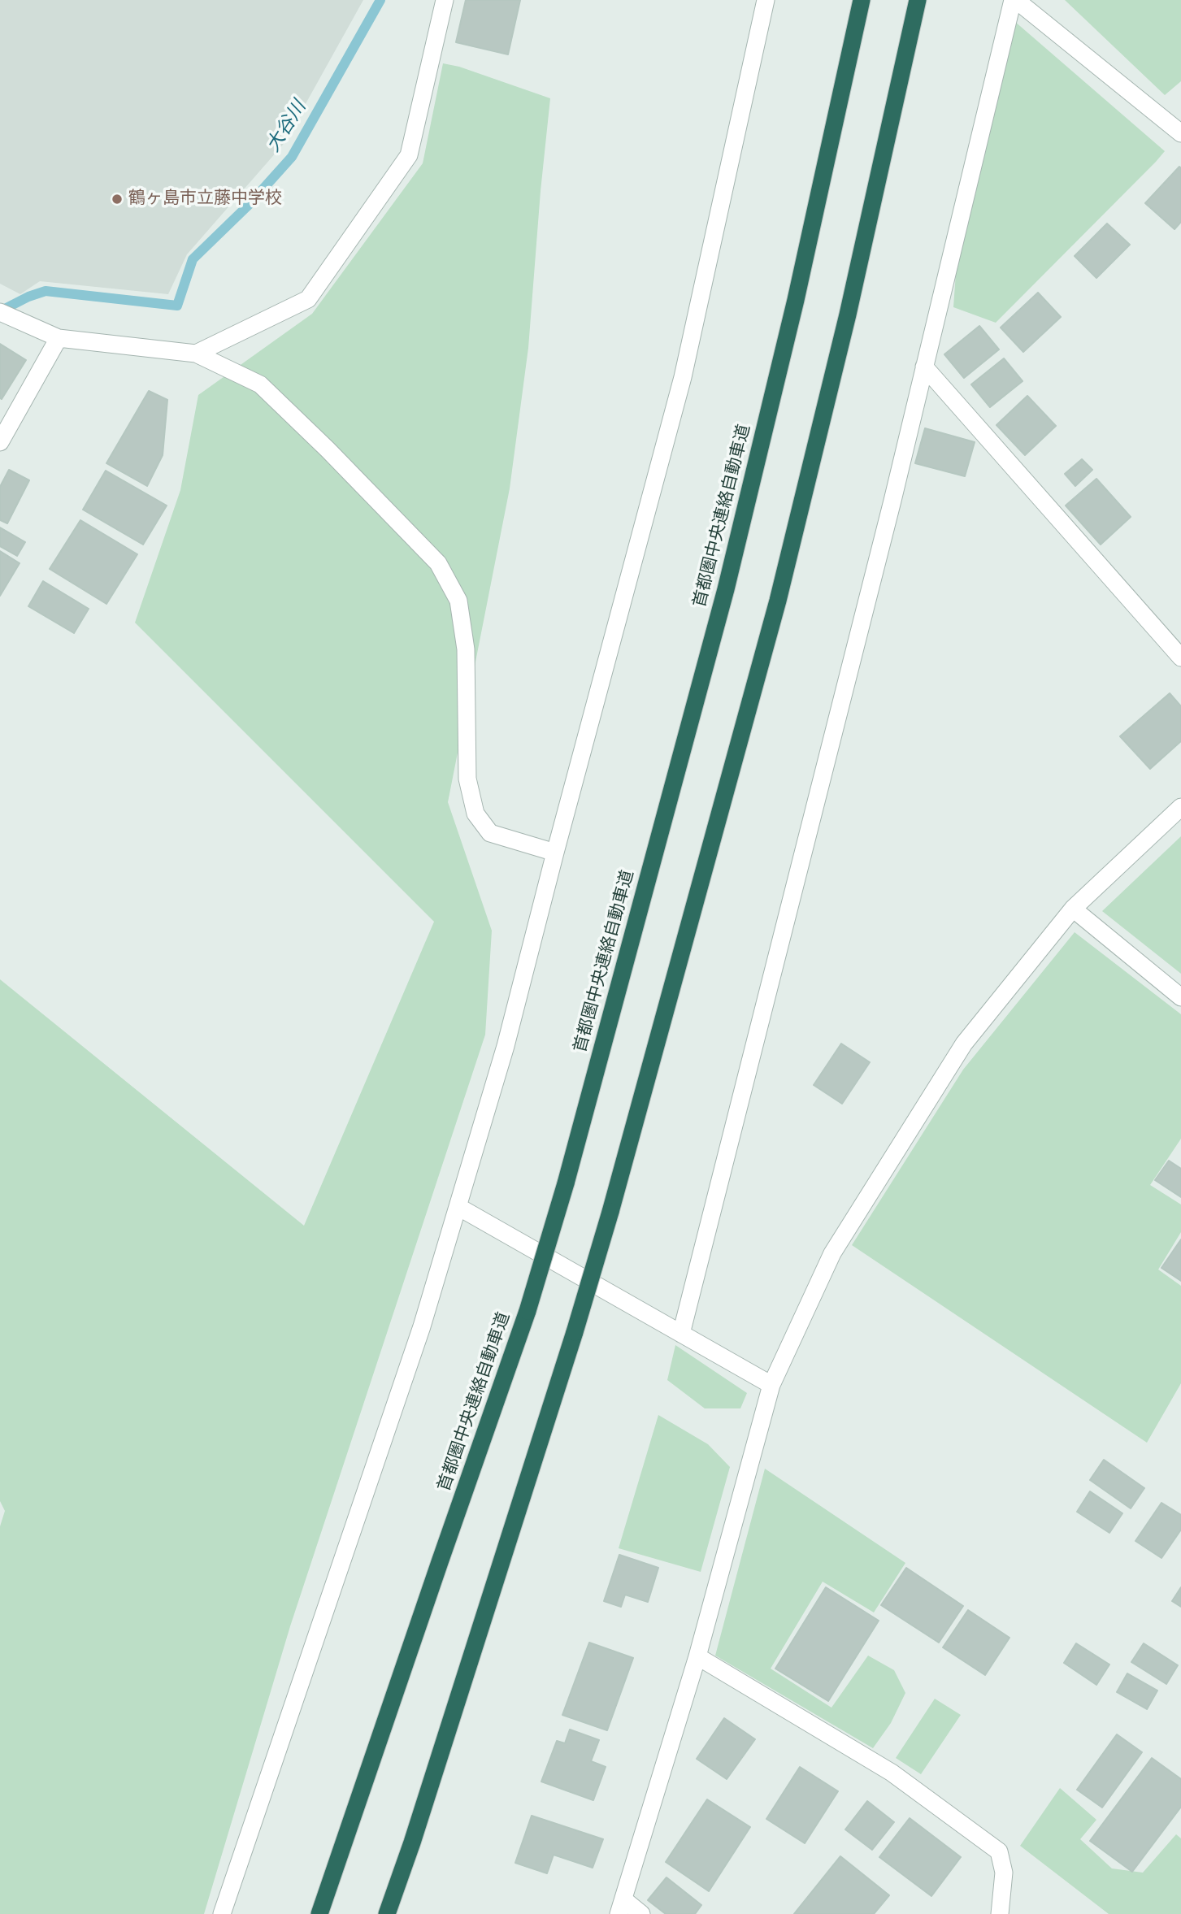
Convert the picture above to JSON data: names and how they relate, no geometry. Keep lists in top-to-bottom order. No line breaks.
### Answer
{"streets":{"highway":["首都圏中央連絡自動車道"]},"water":["大谷川"],"places":["鶴ヶ島市立藤中学校"]}
